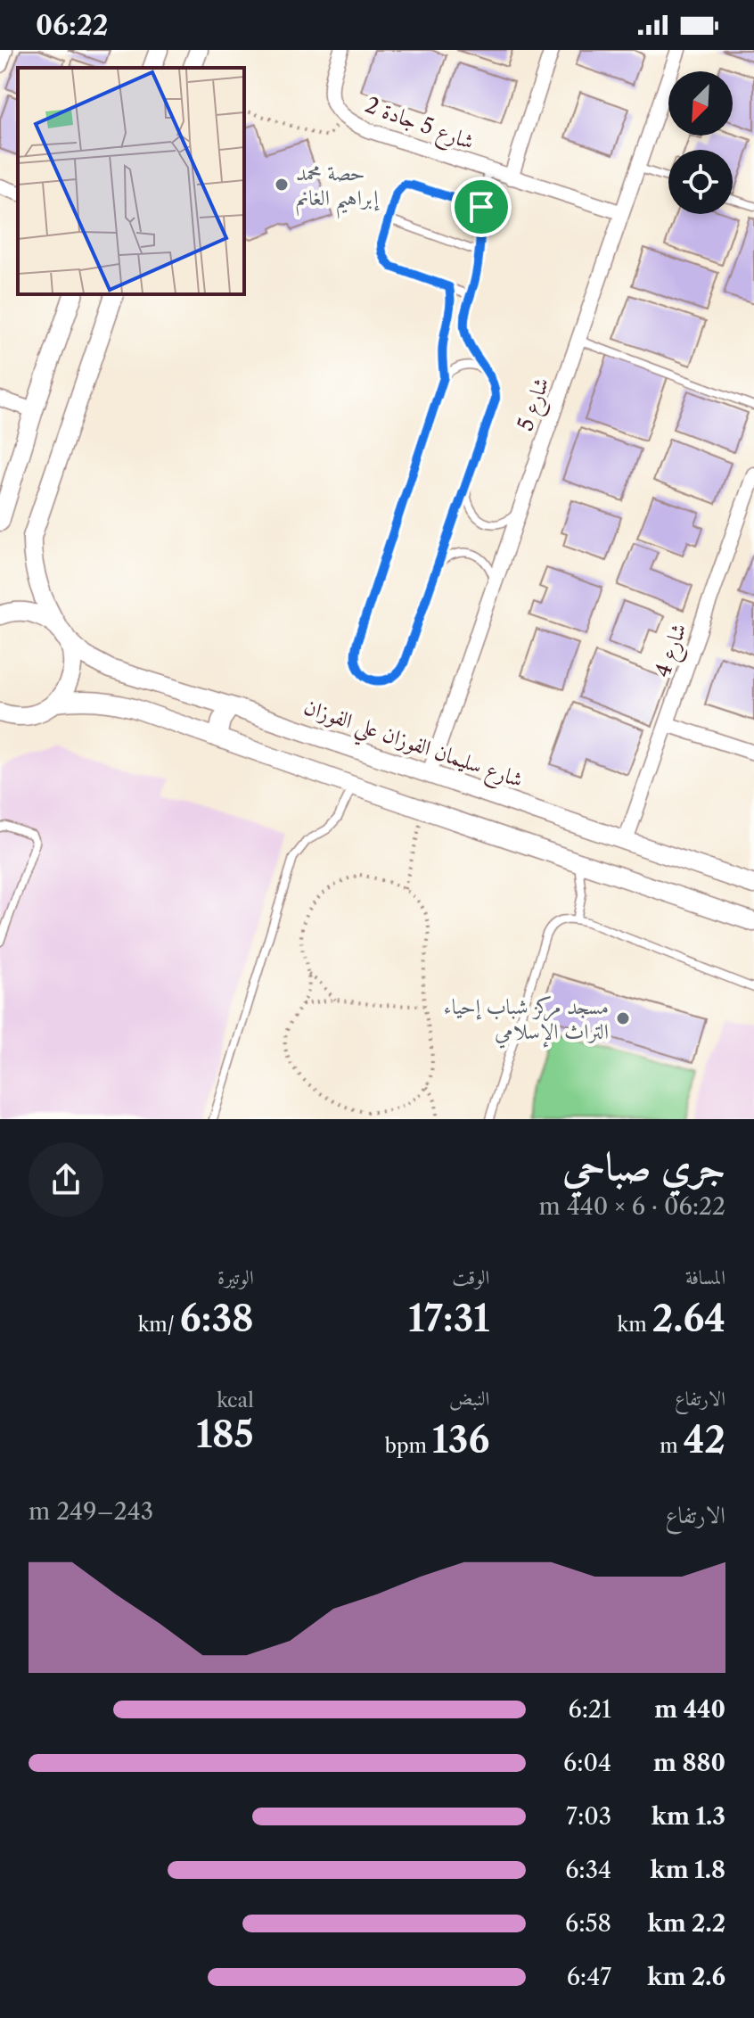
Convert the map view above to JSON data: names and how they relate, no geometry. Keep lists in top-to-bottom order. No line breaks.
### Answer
{"streets":{"street":["شارع 5 جادة 2","شارع 5","شارع 4","شارع سليمان الفوزان علي الفوزان"]},"crossings":[["شارع 5 جادة 2","شارع 5"],["شارع 5","شارع سليمان الفوزان علي الفوزان"],["شارع 4","شارع سليمان الفوزان علي الفوزان"]],"places":["حصة محمد إبراهيم الغانم","مسجد مركز شباب إحياء التراث الإسلامي"],"north":"bottom left","page":{"status":"06:22","heading":["جري صباحي","06:22 · 6 × 440 m"],"stats":[["المسافة","2.64 km"],["الوقت","17:31"],["الوتيرة","6:38 /km"],["الارتفاع","42 m"],["النبض","136 bpm"],["kcal","185"]],"chart":["الارتفاع","243–249 m"],"list":[{"name":"440 m","note":"6:21"},{"name":"880 m","note":"6:04"},{"name":"1.3 km","note":"7:03"},{"name":"1.8 km","note":"6:34"},{"name":"2.2 km","note":"6:58"},{"name":"2.6 km","note":"6:47"}]}}
